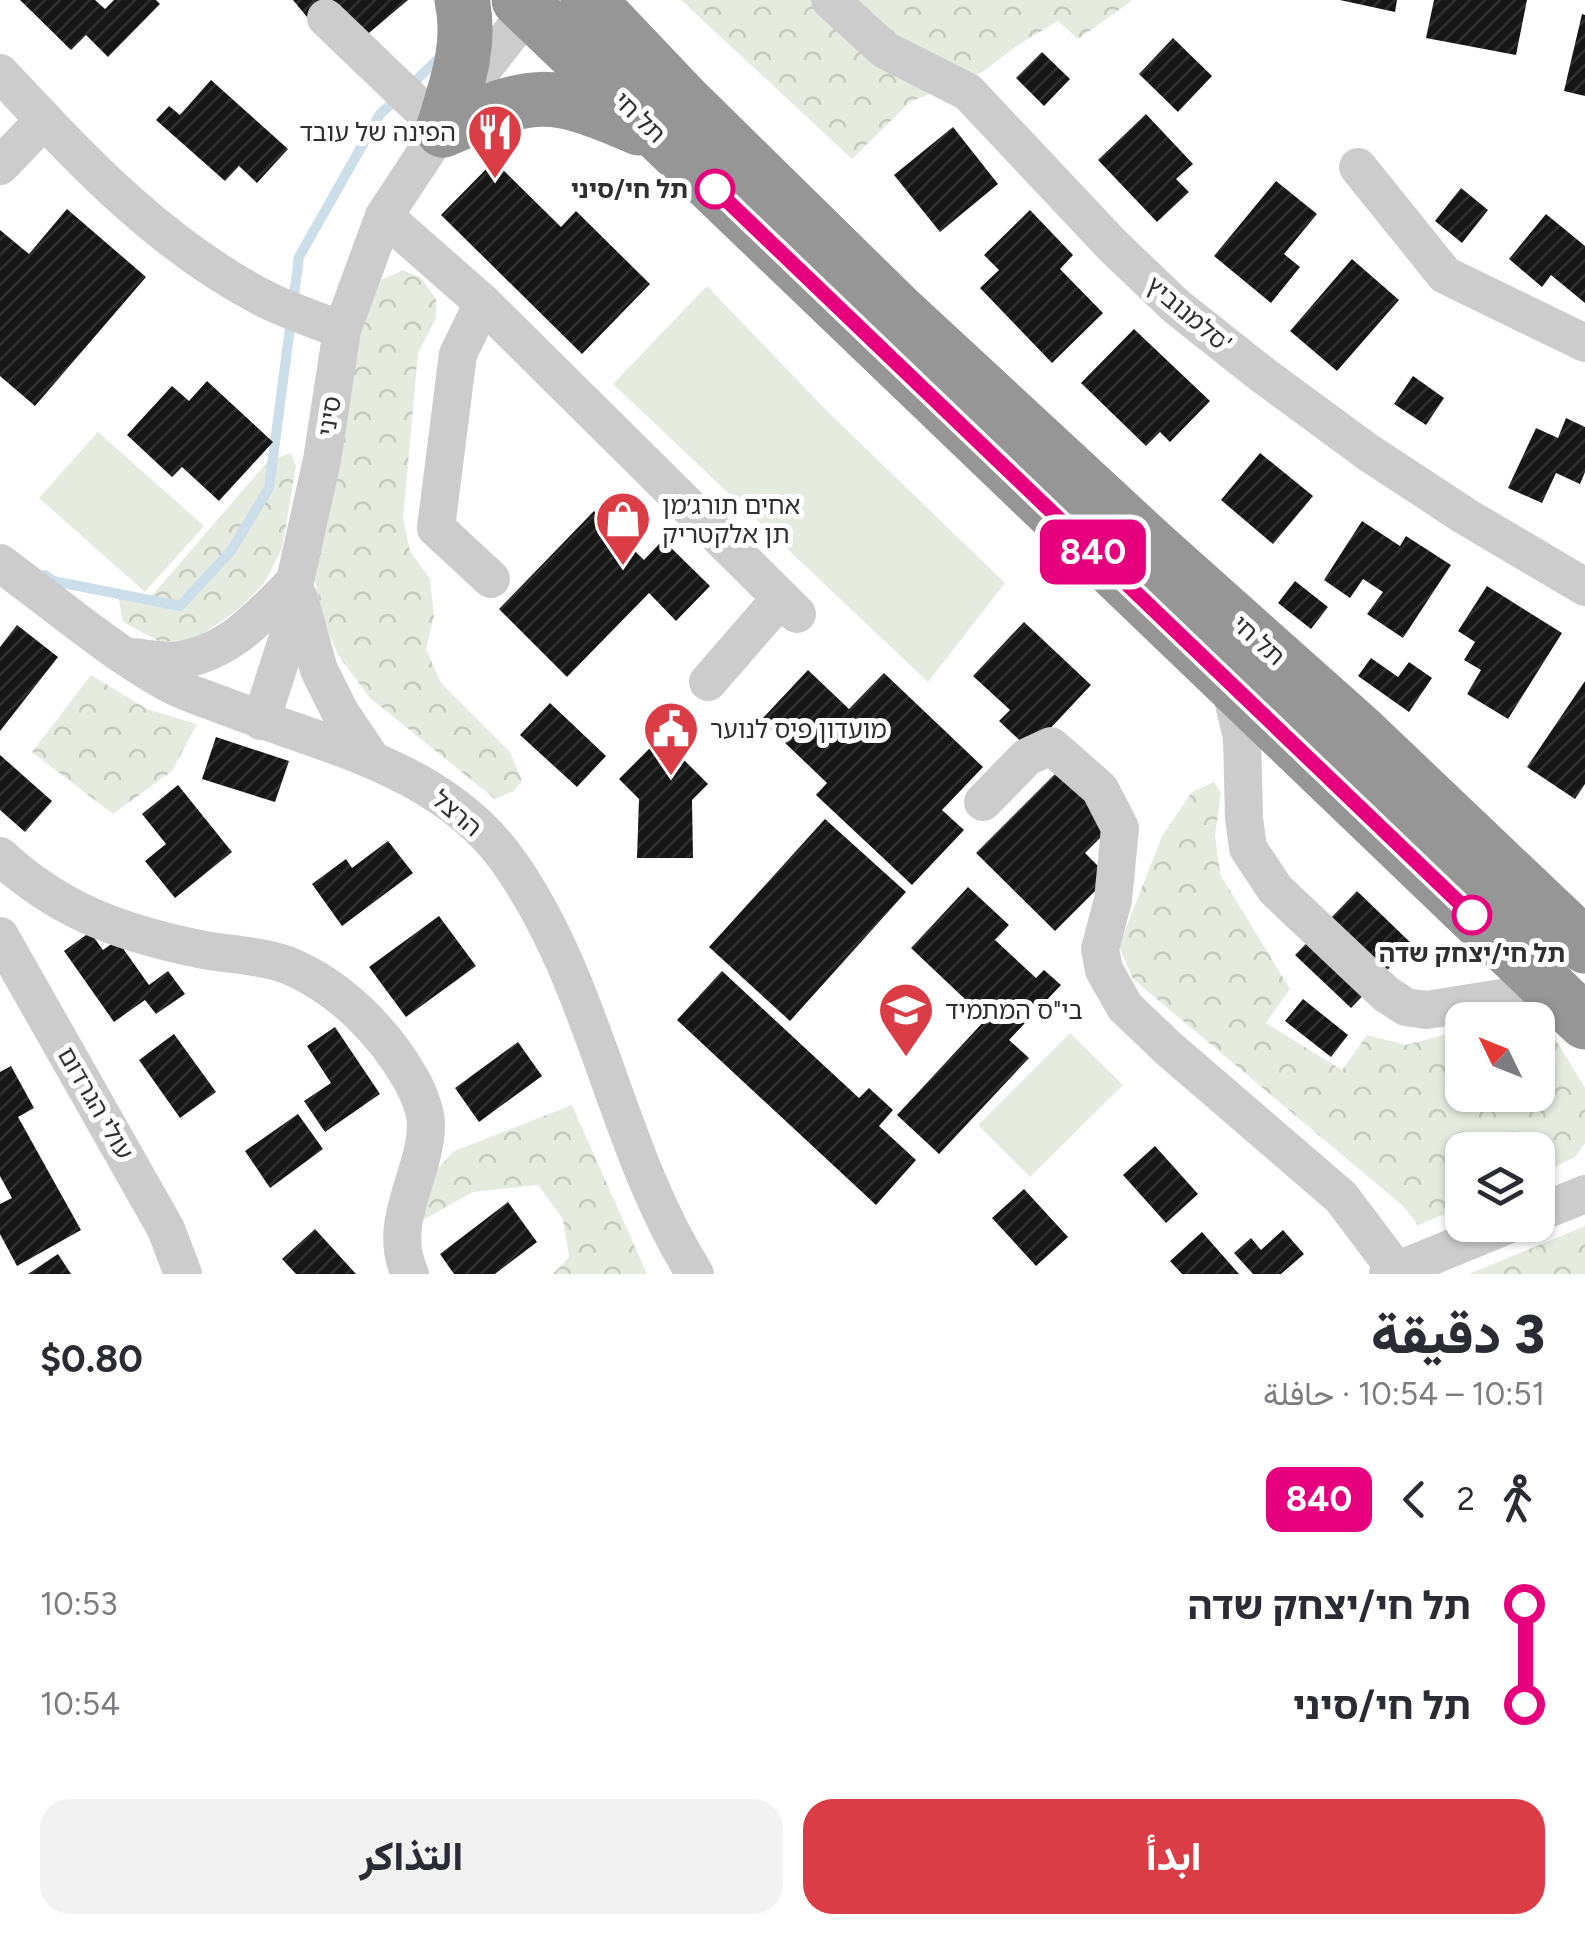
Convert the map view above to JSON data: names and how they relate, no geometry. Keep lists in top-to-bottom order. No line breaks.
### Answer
{"streets":{"highway":["תל חי"],"street":["סלמנוביץ'","סיני","הרצל","עולי הגרדום"]},"crossings":[["תל חי","סיני"],["סיני","הרצל"]],"places":{"restaurant":["הפינה של עובד"],"other":["תל חי/סיני","תל חי/יצחק שדה"],"shop":["אחים תורג׳מן תן אלקטריק"],"public building":["מועדון פיס לנוער"],"school or university":["בי\"ס המתמיד"]},"lines":["bus line 840"],"north":"top left","page":{"on_map":"840","heading":["3 دقيقة","10:51 – 10:54 · حافلة","$0.80"],"legs":["2","840"],"list":[{"name":"תל חי/יצחק שדה","value":"10:53"},{"name":"תל חי/סיני","value":"10:54"}],"buttons":["ابدأ","التذاكر"]}}
